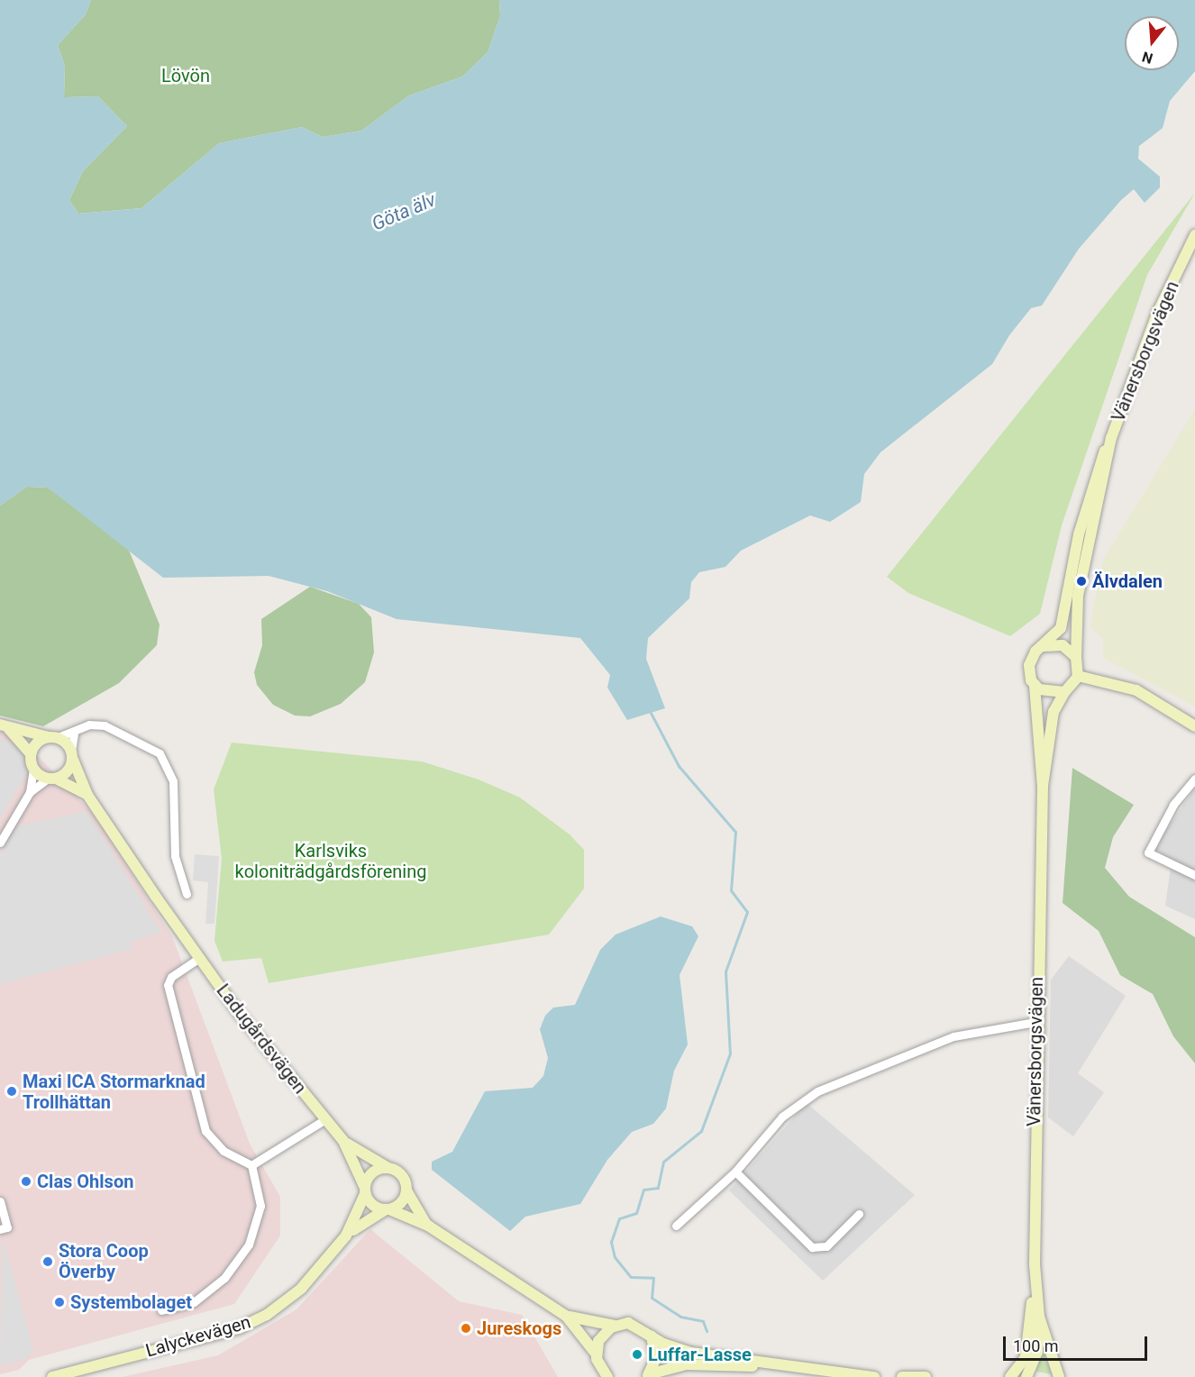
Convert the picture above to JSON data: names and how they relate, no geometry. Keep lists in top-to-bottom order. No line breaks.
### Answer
{"streets":{"main road":["Vänersborgsvägen","Ladugårdsvägen","Lalyckevägen"]},"crossings":[["Ladugårdsvägen","Lalyckevägen"]],"water":["Göta älv"],"parks":["Lövön","Karlsviks koloniträdgårdsförening"],"places":["Älvdalen","Maxi ICA Stormarknad Trollhättan","Clas Ohlson","Stora Coop Överby","Systembolaget","Jureskogs","Luffar-Lasse"],"scale_bar":"100 m","north":"bottom"}
